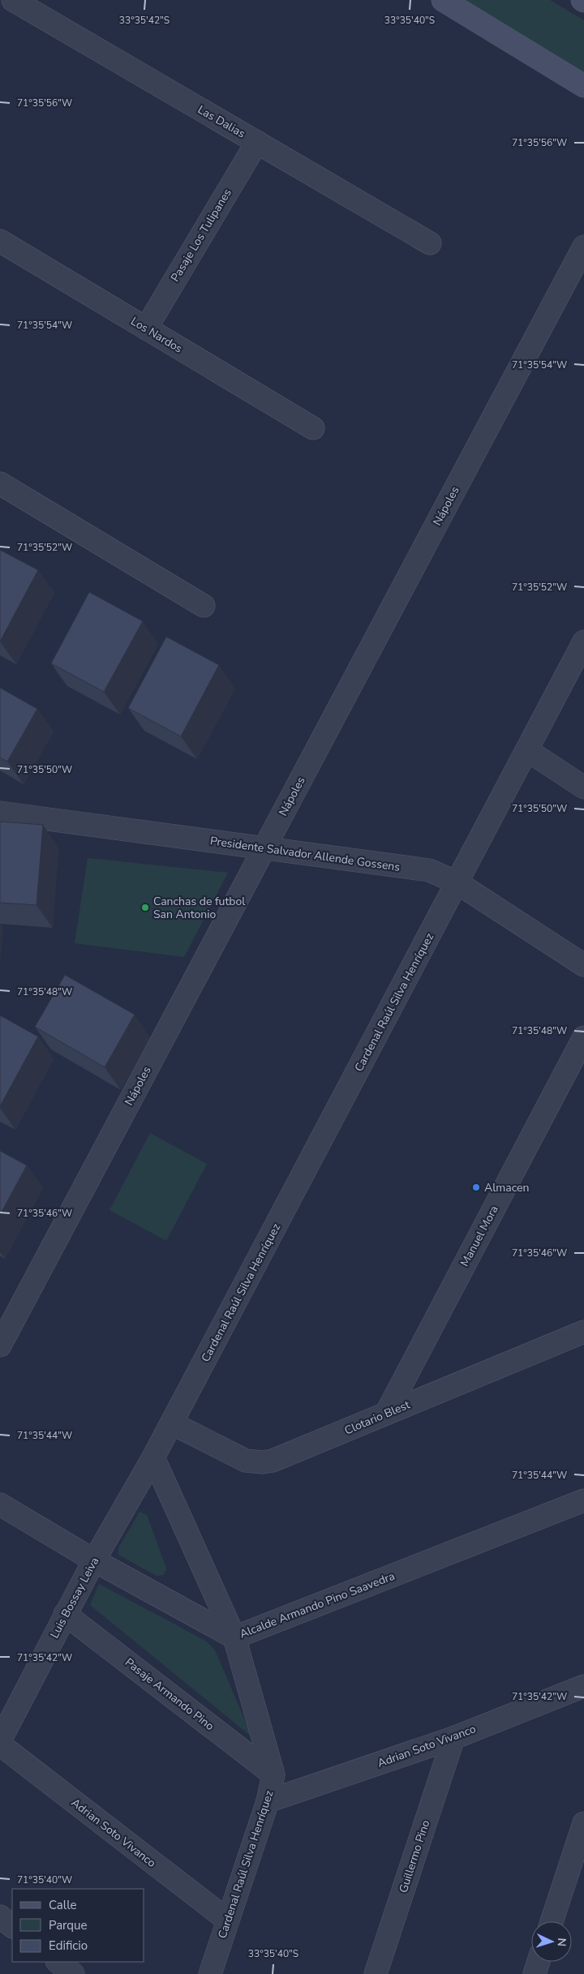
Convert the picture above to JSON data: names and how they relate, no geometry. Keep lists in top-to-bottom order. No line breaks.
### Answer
{"streets":{"street":["Las Dalias","Pasaje Los Tulipanes","Los Nardos","Nápoles","Presidente Salvador Allende Gossens","Cardenal Raúl Silva Henríquez","Manuel Mora","Clotario Blest","Luis Bossay Leiva","Alcalde Armando Pino Saavedra","Pasaje Armando Pino","Adrian Soto Vivanco","Guillermo Pino"]},"crossings":[["Las Dalias","Pasaje Los Tulipanes"],["Pasaje Los Tulipanes","Los Nardos"],["Nápoles","Presidente Salvador Allende Gossens"],["Presidente Salvador Allende Gossens","Cardenal Raúl Silva Henríquez"],["Cardenal Raúl Silva Henríquez","Clotario Blest"],["Cardenal Raúl Silva Henríquez","Luis Bossay Leiva"],["Cardenal Raúl Silva Henríquez","Alcalde Armando Pino Saavedra"],["Cardenal Raúl Silva Henríquez","Pasaje Armando Pino"],["Cardenal Raúl Silva Henríquez","Adrian Soto Vivanco"],["Manuel Mora","Clotario Blest"],["Luis Bossay Leiva","Alcalde Armando Pino Saavedra"],["Luis Bossay Leiva","Pasaje Armando Pino"],["Adrian Soto Vivanco","Guillermo Pino"]],"places":["Canchas de futbol San Antonio","Almacen"],"legend":["Calle","Parque","Edificio"],"north":"right","coordinates":["33°35'42\"S","33°35'40\"S","71°35'56\"W","71°35'54\"W","71°35'52\"W","71°35'50\"W","71°35'48\"W","71°35'46\"W","71°35'44\"W","71°35'42\"W","71°35'40\"W"]}
